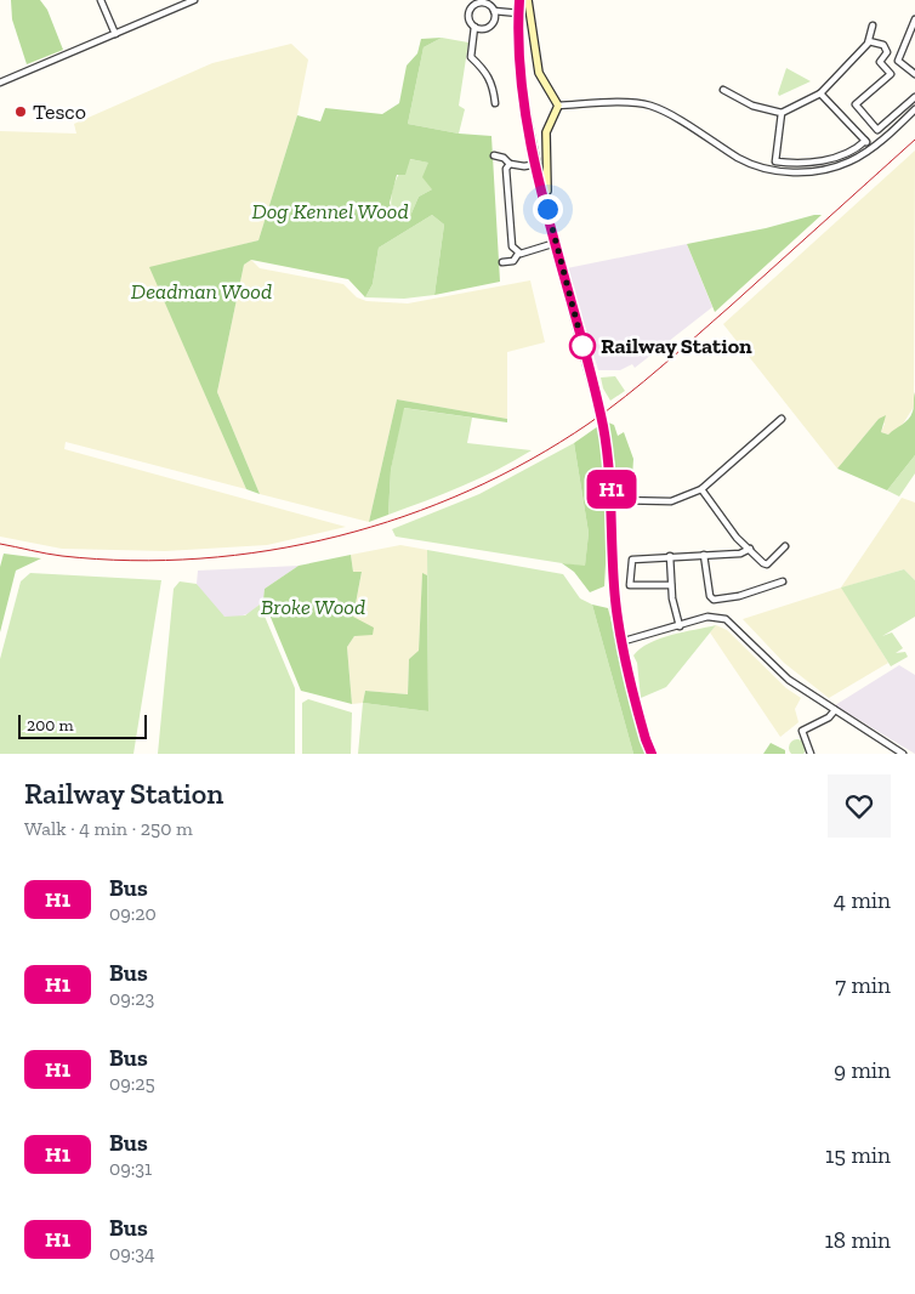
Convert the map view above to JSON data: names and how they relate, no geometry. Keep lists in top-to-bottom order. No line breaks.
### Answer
{"parks":["Dog Kennel Wood","Deadman Wood","Broke Wood"],"places":["Tesco","Railway Station"],"lines":["bus line H1"],"scale_bar":"200 m","page":{"on_map":"H1","scale":"200 m","heading":["Railway Station","Walk · 4 min · 250 m"],"list":[{"mark":"H1","name":"Bus","note":"09:20","value":"4 min"},{"mark":"H1","name":"Bus","note":"09:23","value":"7 min"},{"mark":"H1","name":"Bus","note":"09:25","value":"9 min"},{"mark":"H1","name":"Bus","note":"09:31","value":"15 min"},{"mark":"H1","name":"Bus","note":"09:34","value":"18 min"}]}}
